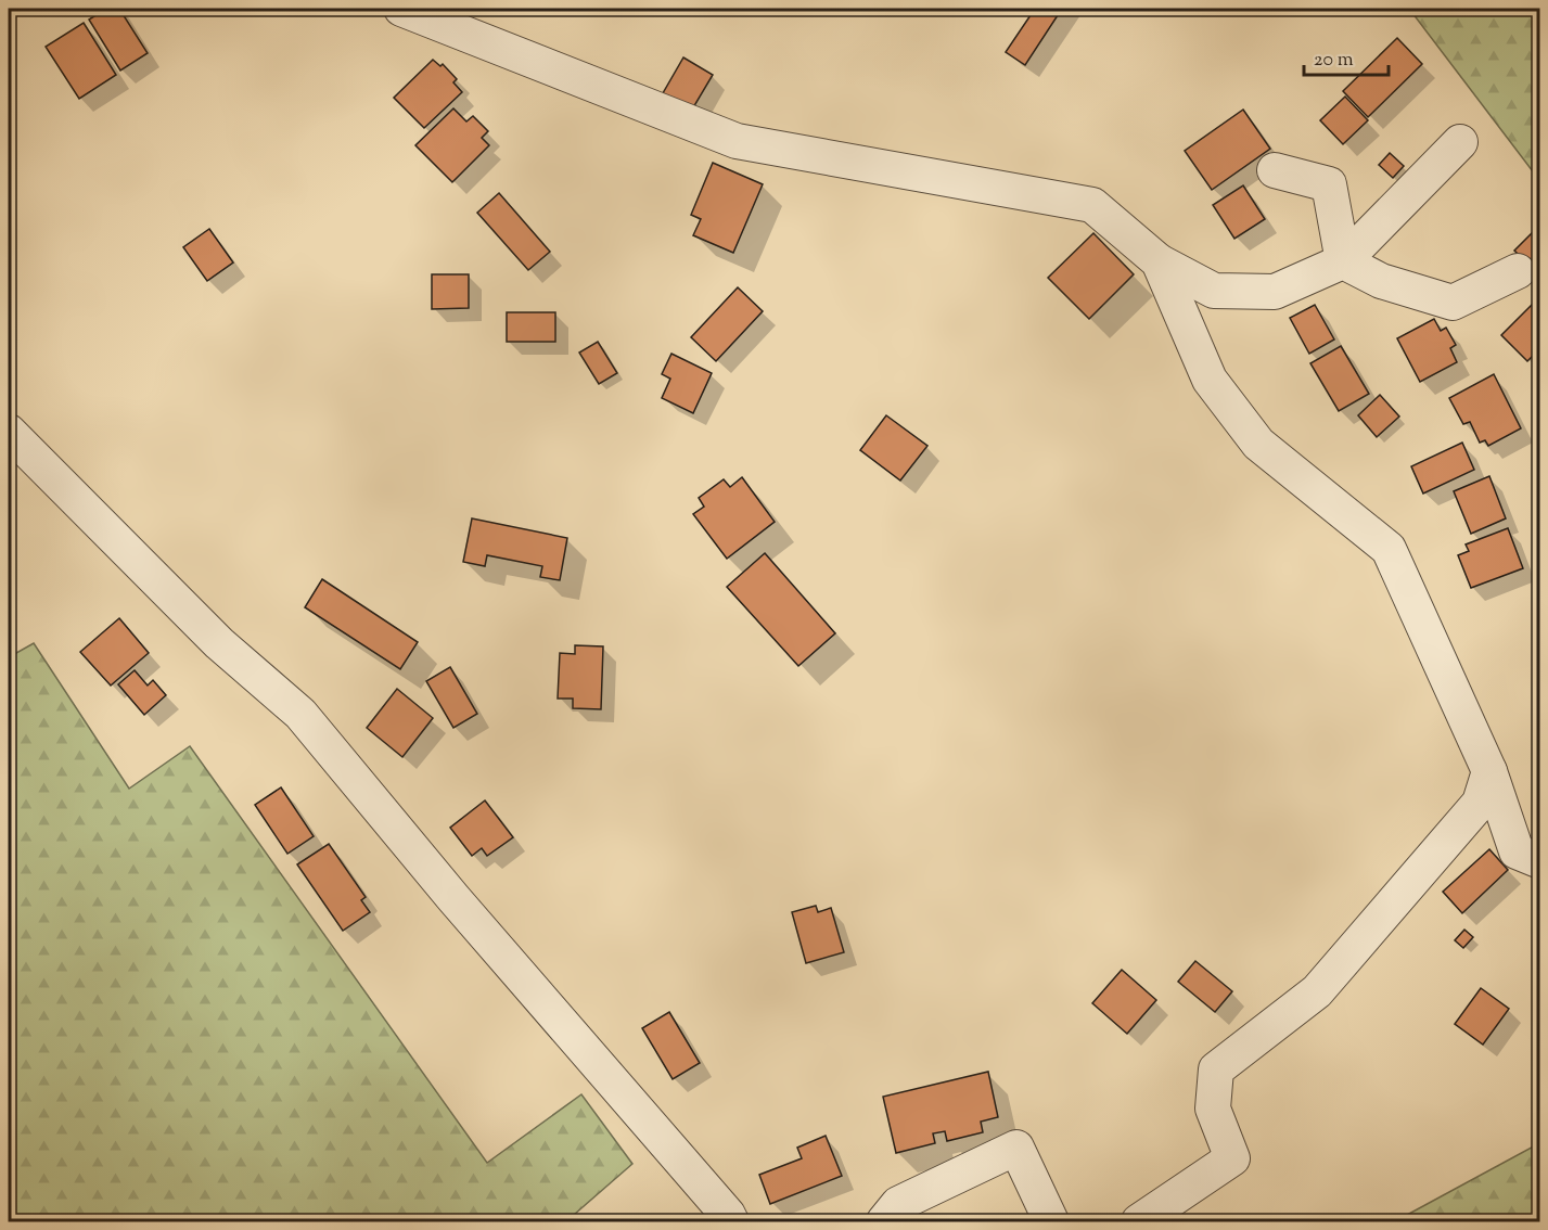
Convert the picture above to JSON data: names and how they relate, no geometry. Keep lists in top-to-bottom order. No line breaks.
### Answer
{"scale_bar":"20 m"}
